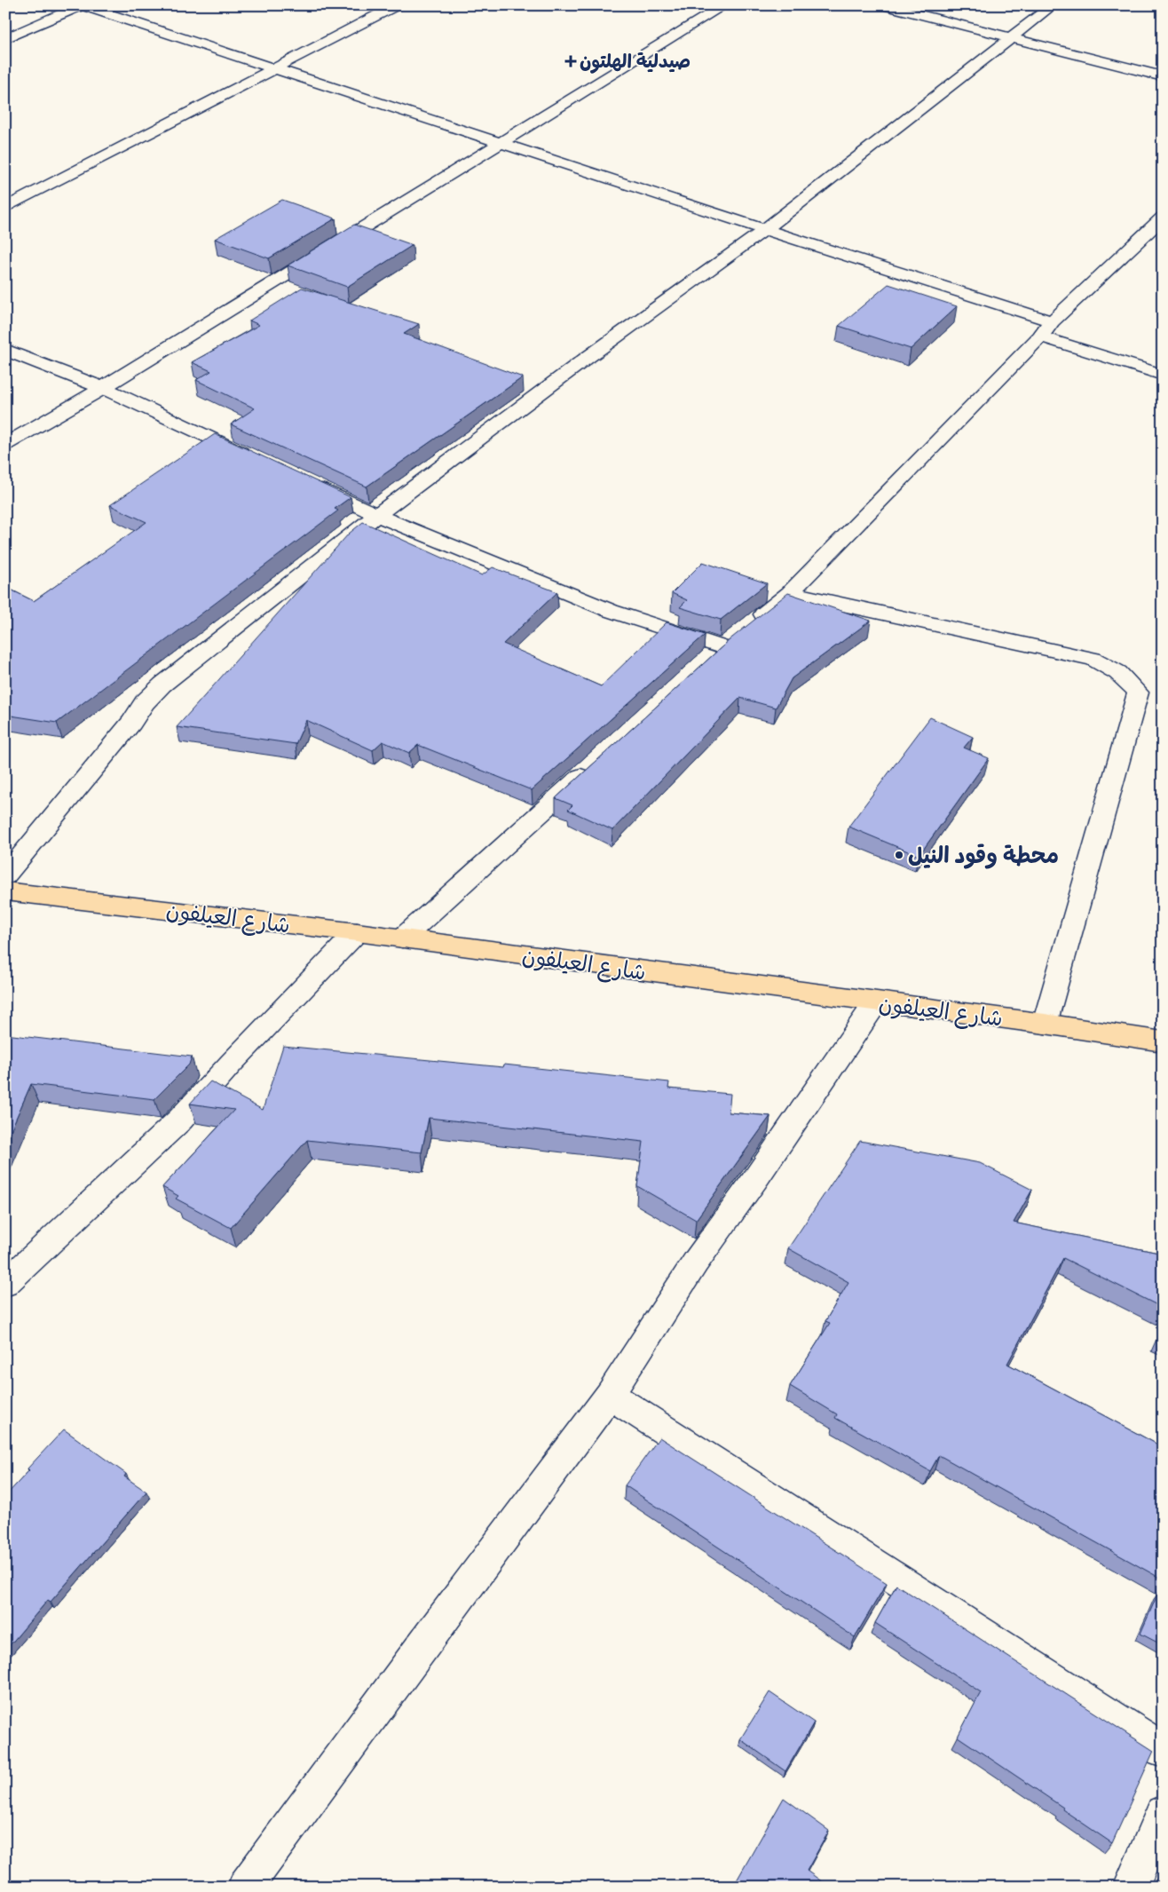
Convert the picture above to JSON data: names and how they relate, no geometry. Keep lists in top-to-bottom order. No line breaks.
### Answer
{"streets":{"highway":["شارع العيلفون"]},"places":{"health":["صيدلية الهلتون"],"other":["محطة وقود النيل"]}}
